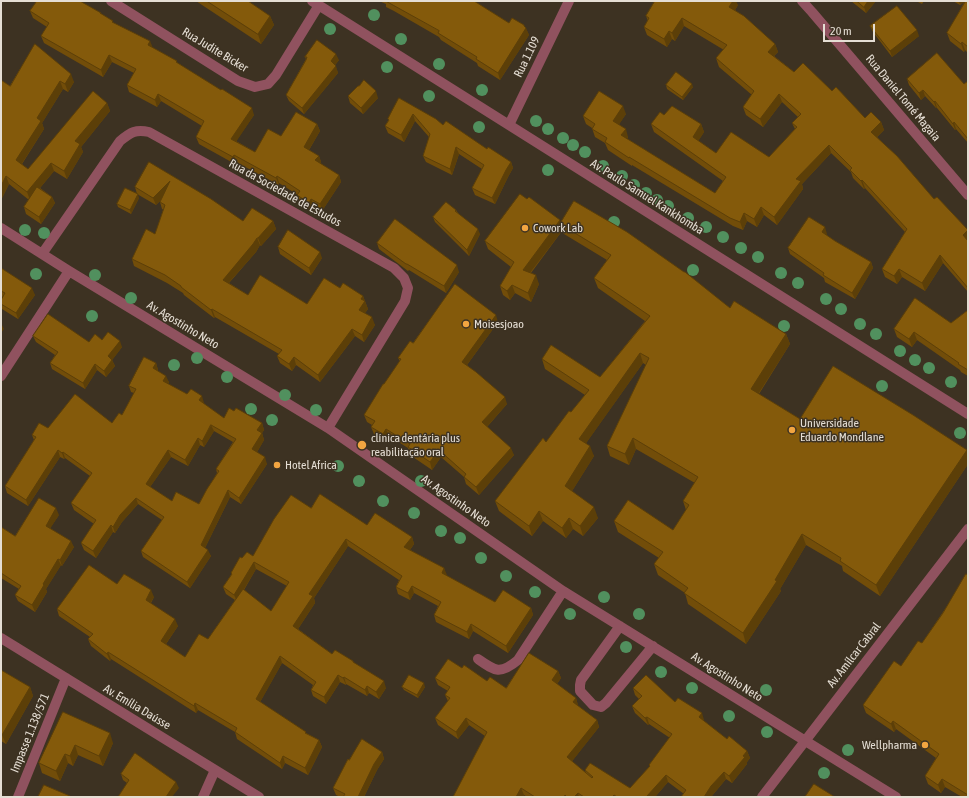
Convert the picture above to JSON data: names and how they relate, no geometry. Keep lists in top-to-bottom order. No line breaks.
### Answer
{"streets":{"street":["Rua Judite Bicker","Rua 1.109","Rua Daniel Tomé Magaia","Rua da Sociedade de Estudos","Av. Paulo Samuel Kankhomba","Av. Agostinho Neto","Av. Amílcar Cabral","Av. Emília Daússe","Impasse 1.138/571"]},"crossings":[["Rua Judite Bicker","Av. Paulo Samuel Kankhomba"],["Rua 1.109","Av. Paulo Samuel Kankhomba"],["Rua da Sociedade de Estudos","Av. Agostinho Neto"],["Av. Agostinho Neto","Av. Amílcar Cabral"],["Av. Emília Daússe","Impasse 1.138/571"]],"places":["Cowork Lab","Moisesjoao","Universidade Eduardo Mondlane","clínica dentária plus reabilitação oral","Hotel Africa","Wellpharma"],"scale_bar":"20 m"}
